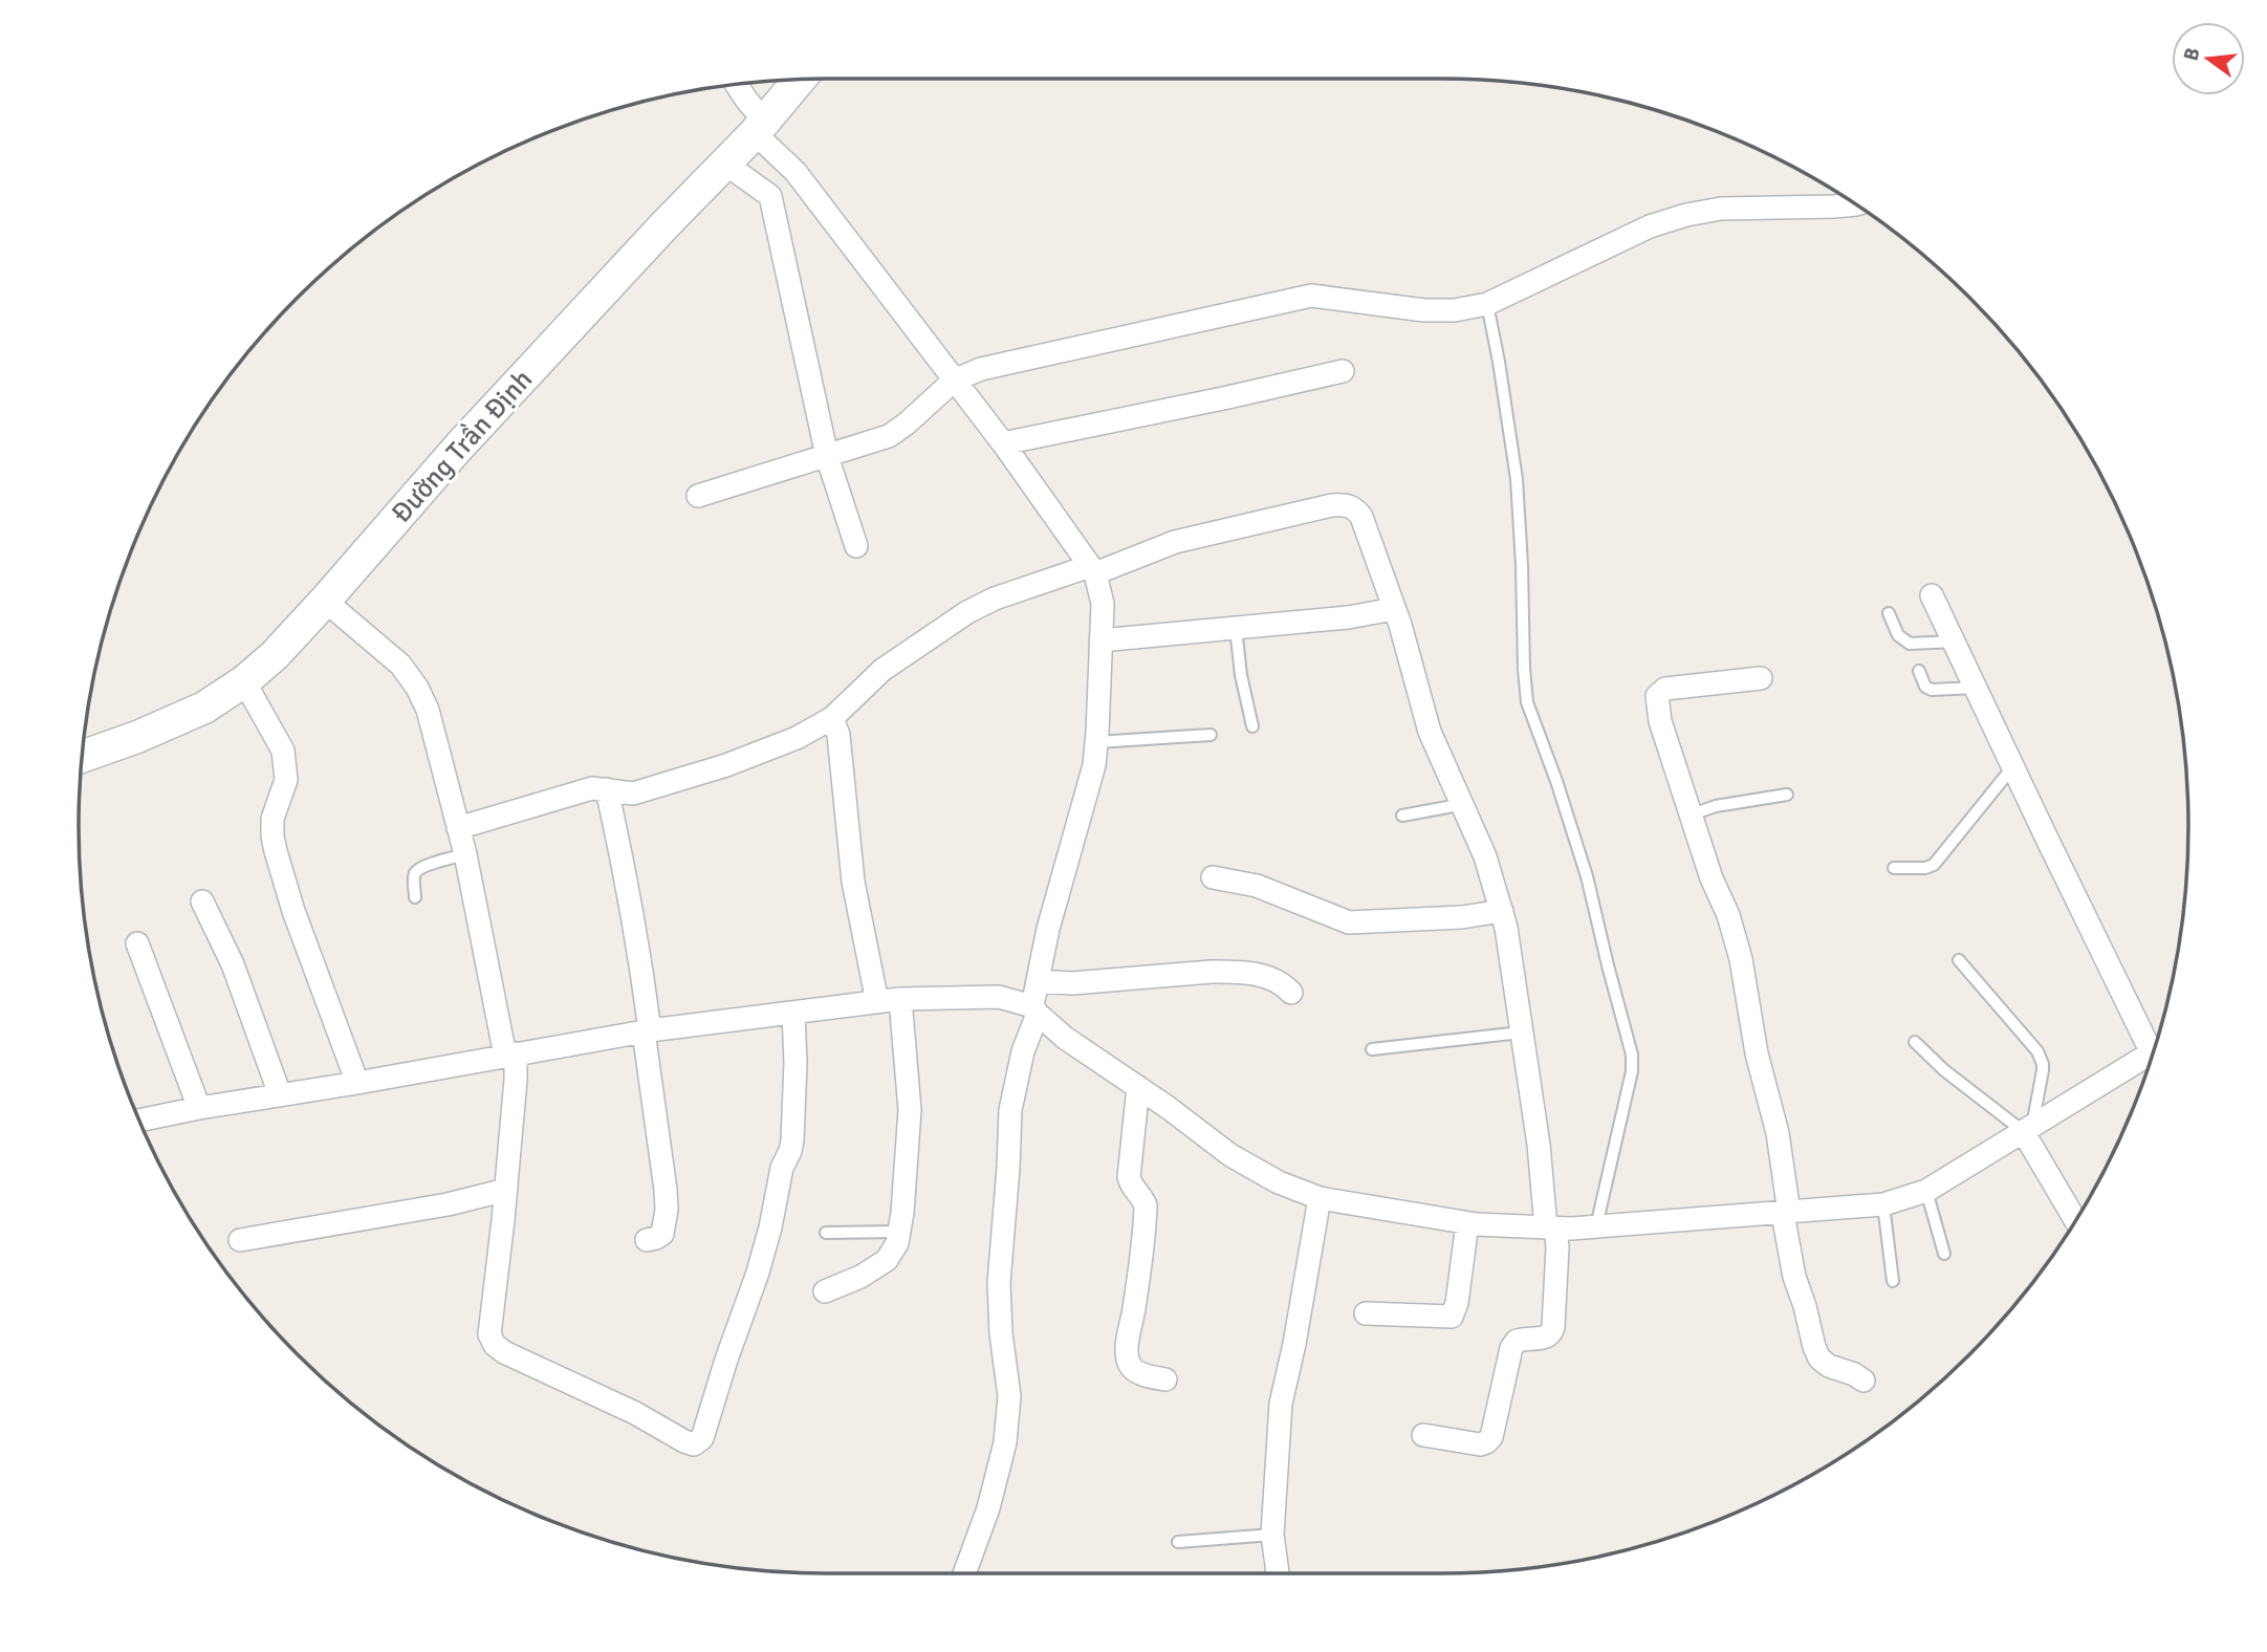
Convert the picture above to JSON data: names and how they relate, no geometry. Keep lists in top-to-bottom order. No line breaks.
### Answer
{"streets":{"main road":["Đường Trần Định"]},"north":"left"}
